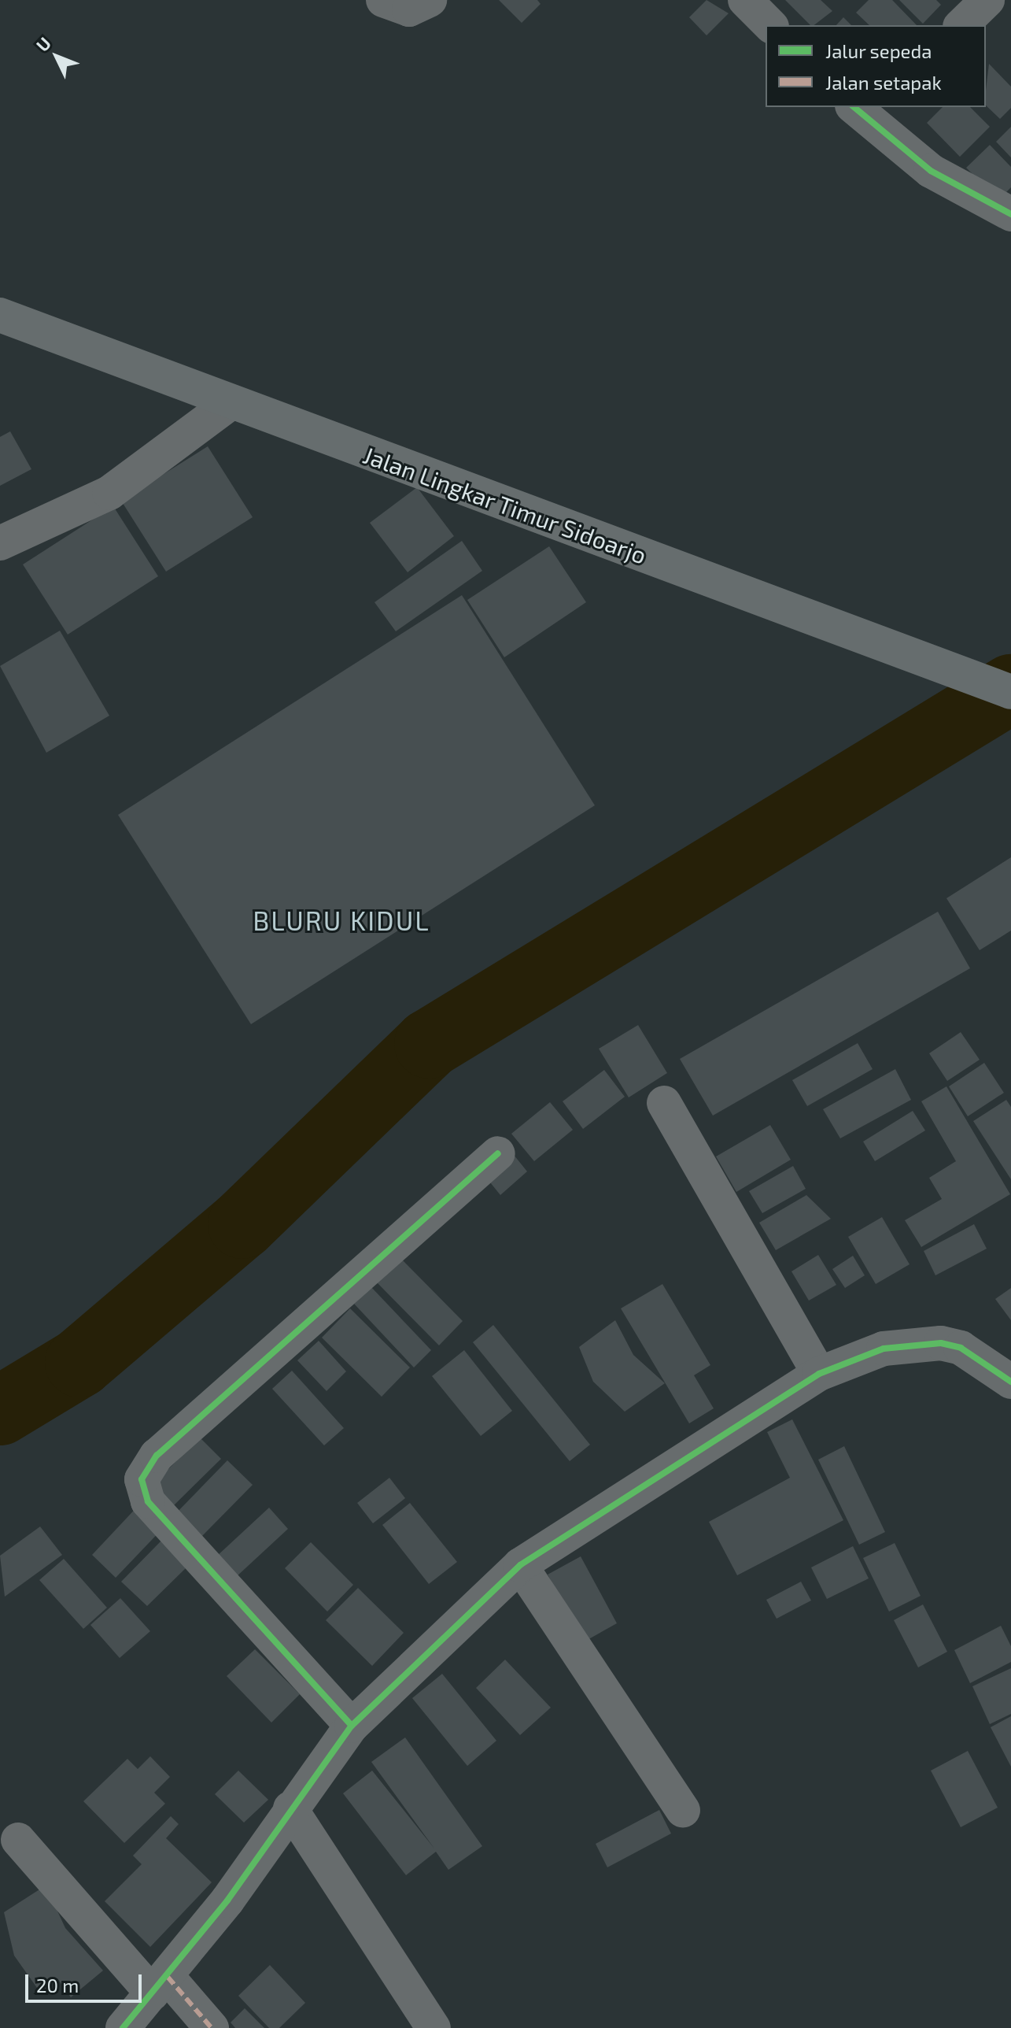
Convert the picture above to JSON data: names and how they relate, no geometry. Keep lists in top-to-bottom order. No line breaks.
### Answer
{"streets":{"main road":["Jalan Lingkar Timur Sidoarjo"]},"districts":["BLURU KIDUL"],"legend":["Jalur sepeda","Jalan setapak"],"scale_bar":"20 m","north":"top left"}
